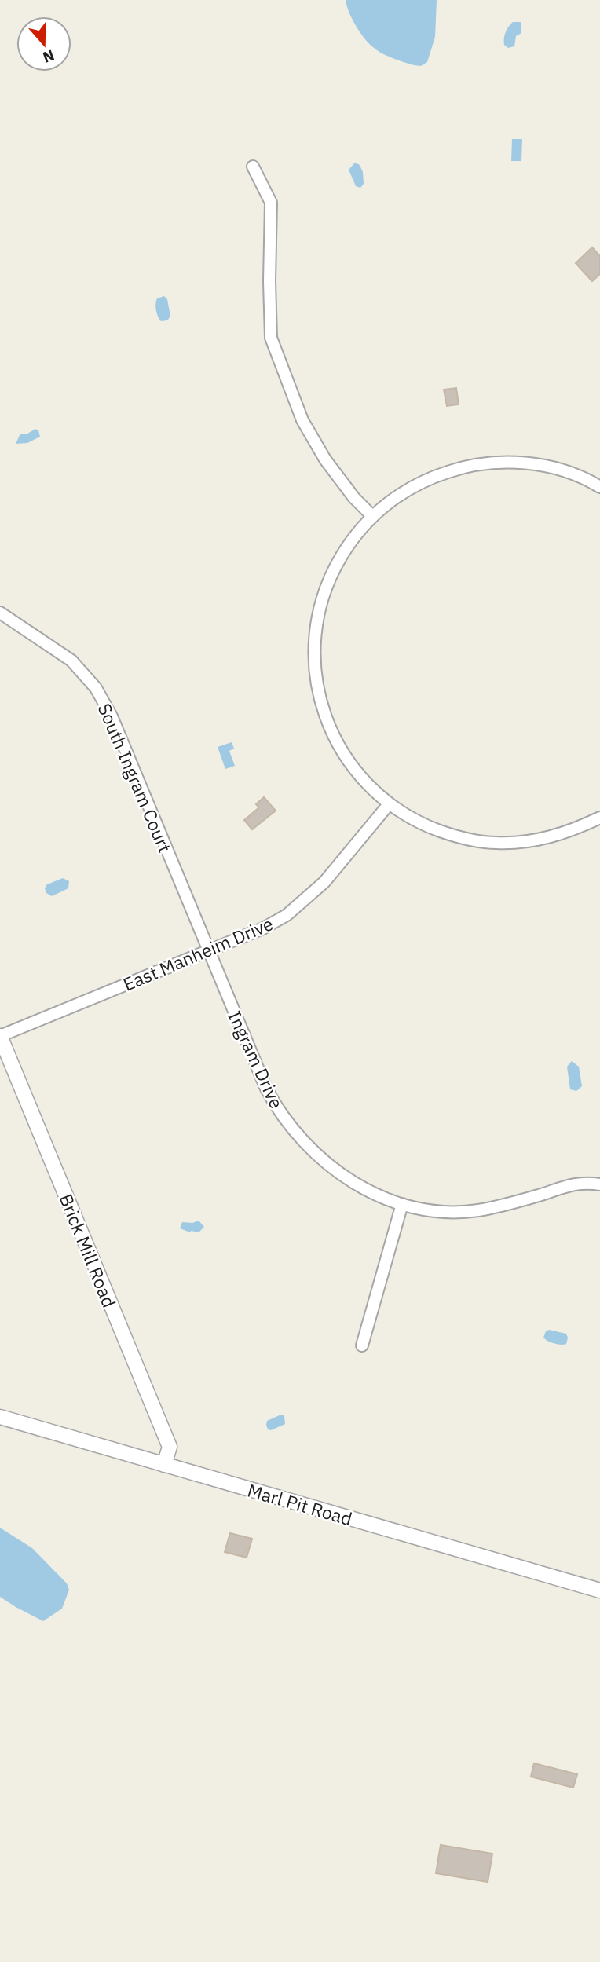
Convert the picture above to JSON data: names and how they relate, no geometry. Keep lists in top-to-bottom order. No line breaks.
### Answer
{"streets":{"street":["South Ingram Court","East Manheim Drive","Ingram Drive","Brick Mill Road","Marl Pit Road"]},"crossings":[["South Ingram Court","East Manheim Drive"],["South Ingram Court","Ingram Drive"],["East Manheim Drive","Ingram Drive"],["East Manheim Drive","Brick Mill Road"],["Brick Mill Road","Marl Pit Road"]],"north":"bottom"}
